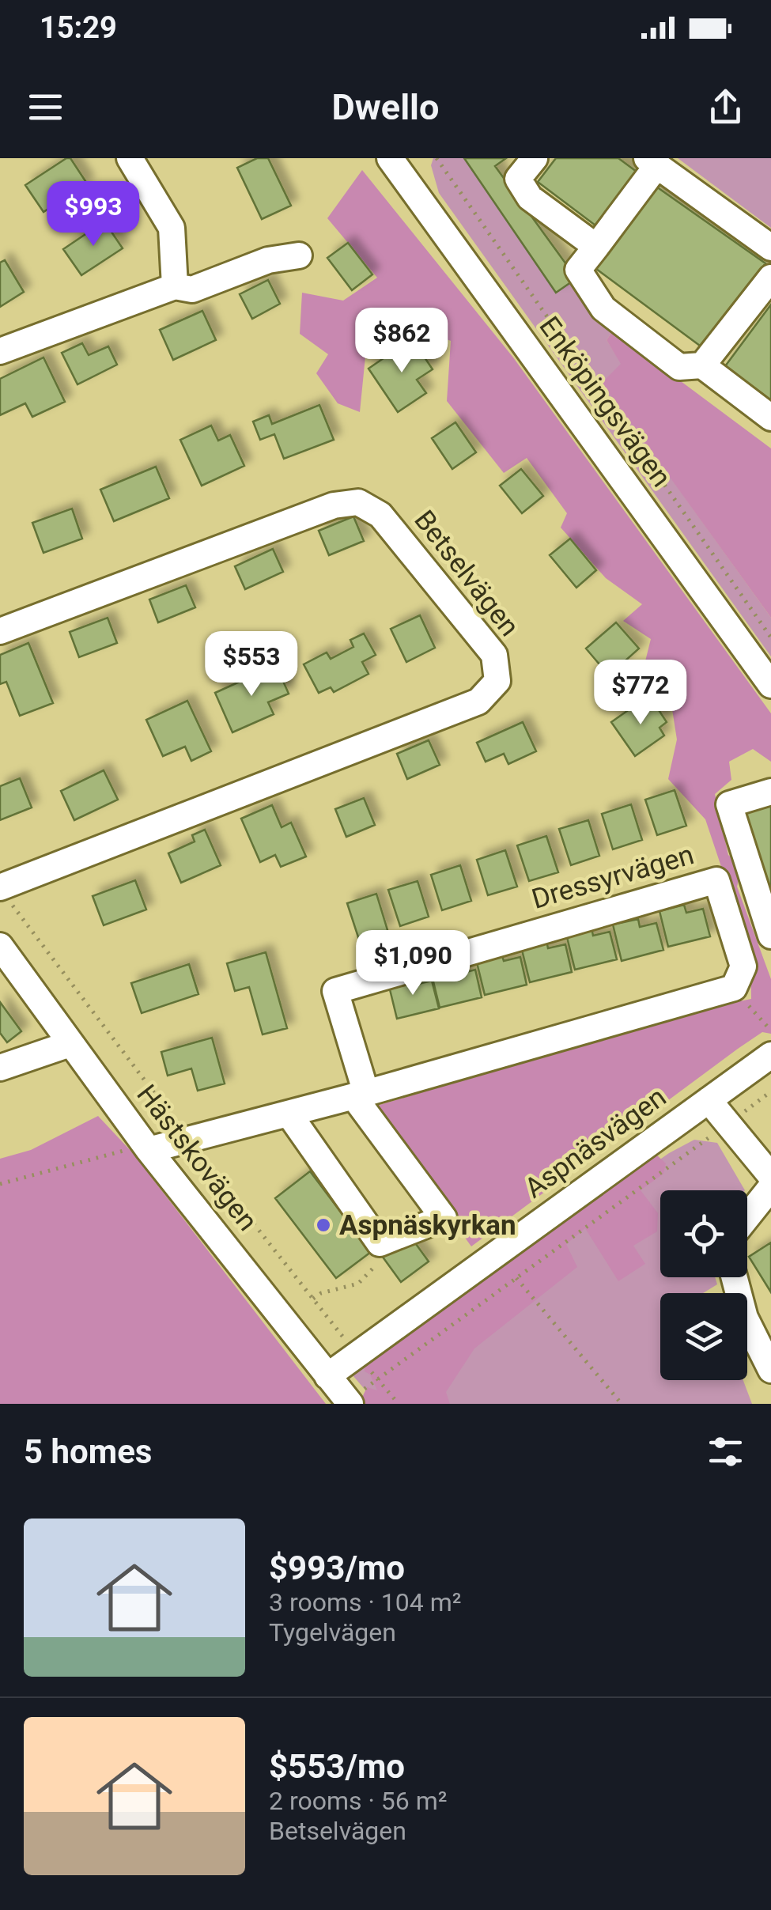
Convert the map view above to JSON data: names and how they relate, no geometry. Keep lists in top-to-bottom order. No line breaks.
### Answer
{"streets":{"street":["Enköpingsvägen","Betselvägen","Dressyrvägen","Aspnäsvägen","Hästskovägen"]},"crossings":[["Aspnäsvägen","Hästskovägen"]],"places":["Aspnäskyrkan"],"page":{"status":"15:29","header":"Dwello","price":["$993","$862","$553","$772","$1,090"],"heading":"5 homes","list":[{"name":"$993/mo","note":"3 rooms · 104 m² · Tygelvägen"},{"name":"$553/mo","note":"2 rooms · 56 m² · Betselvägen"}]}}
